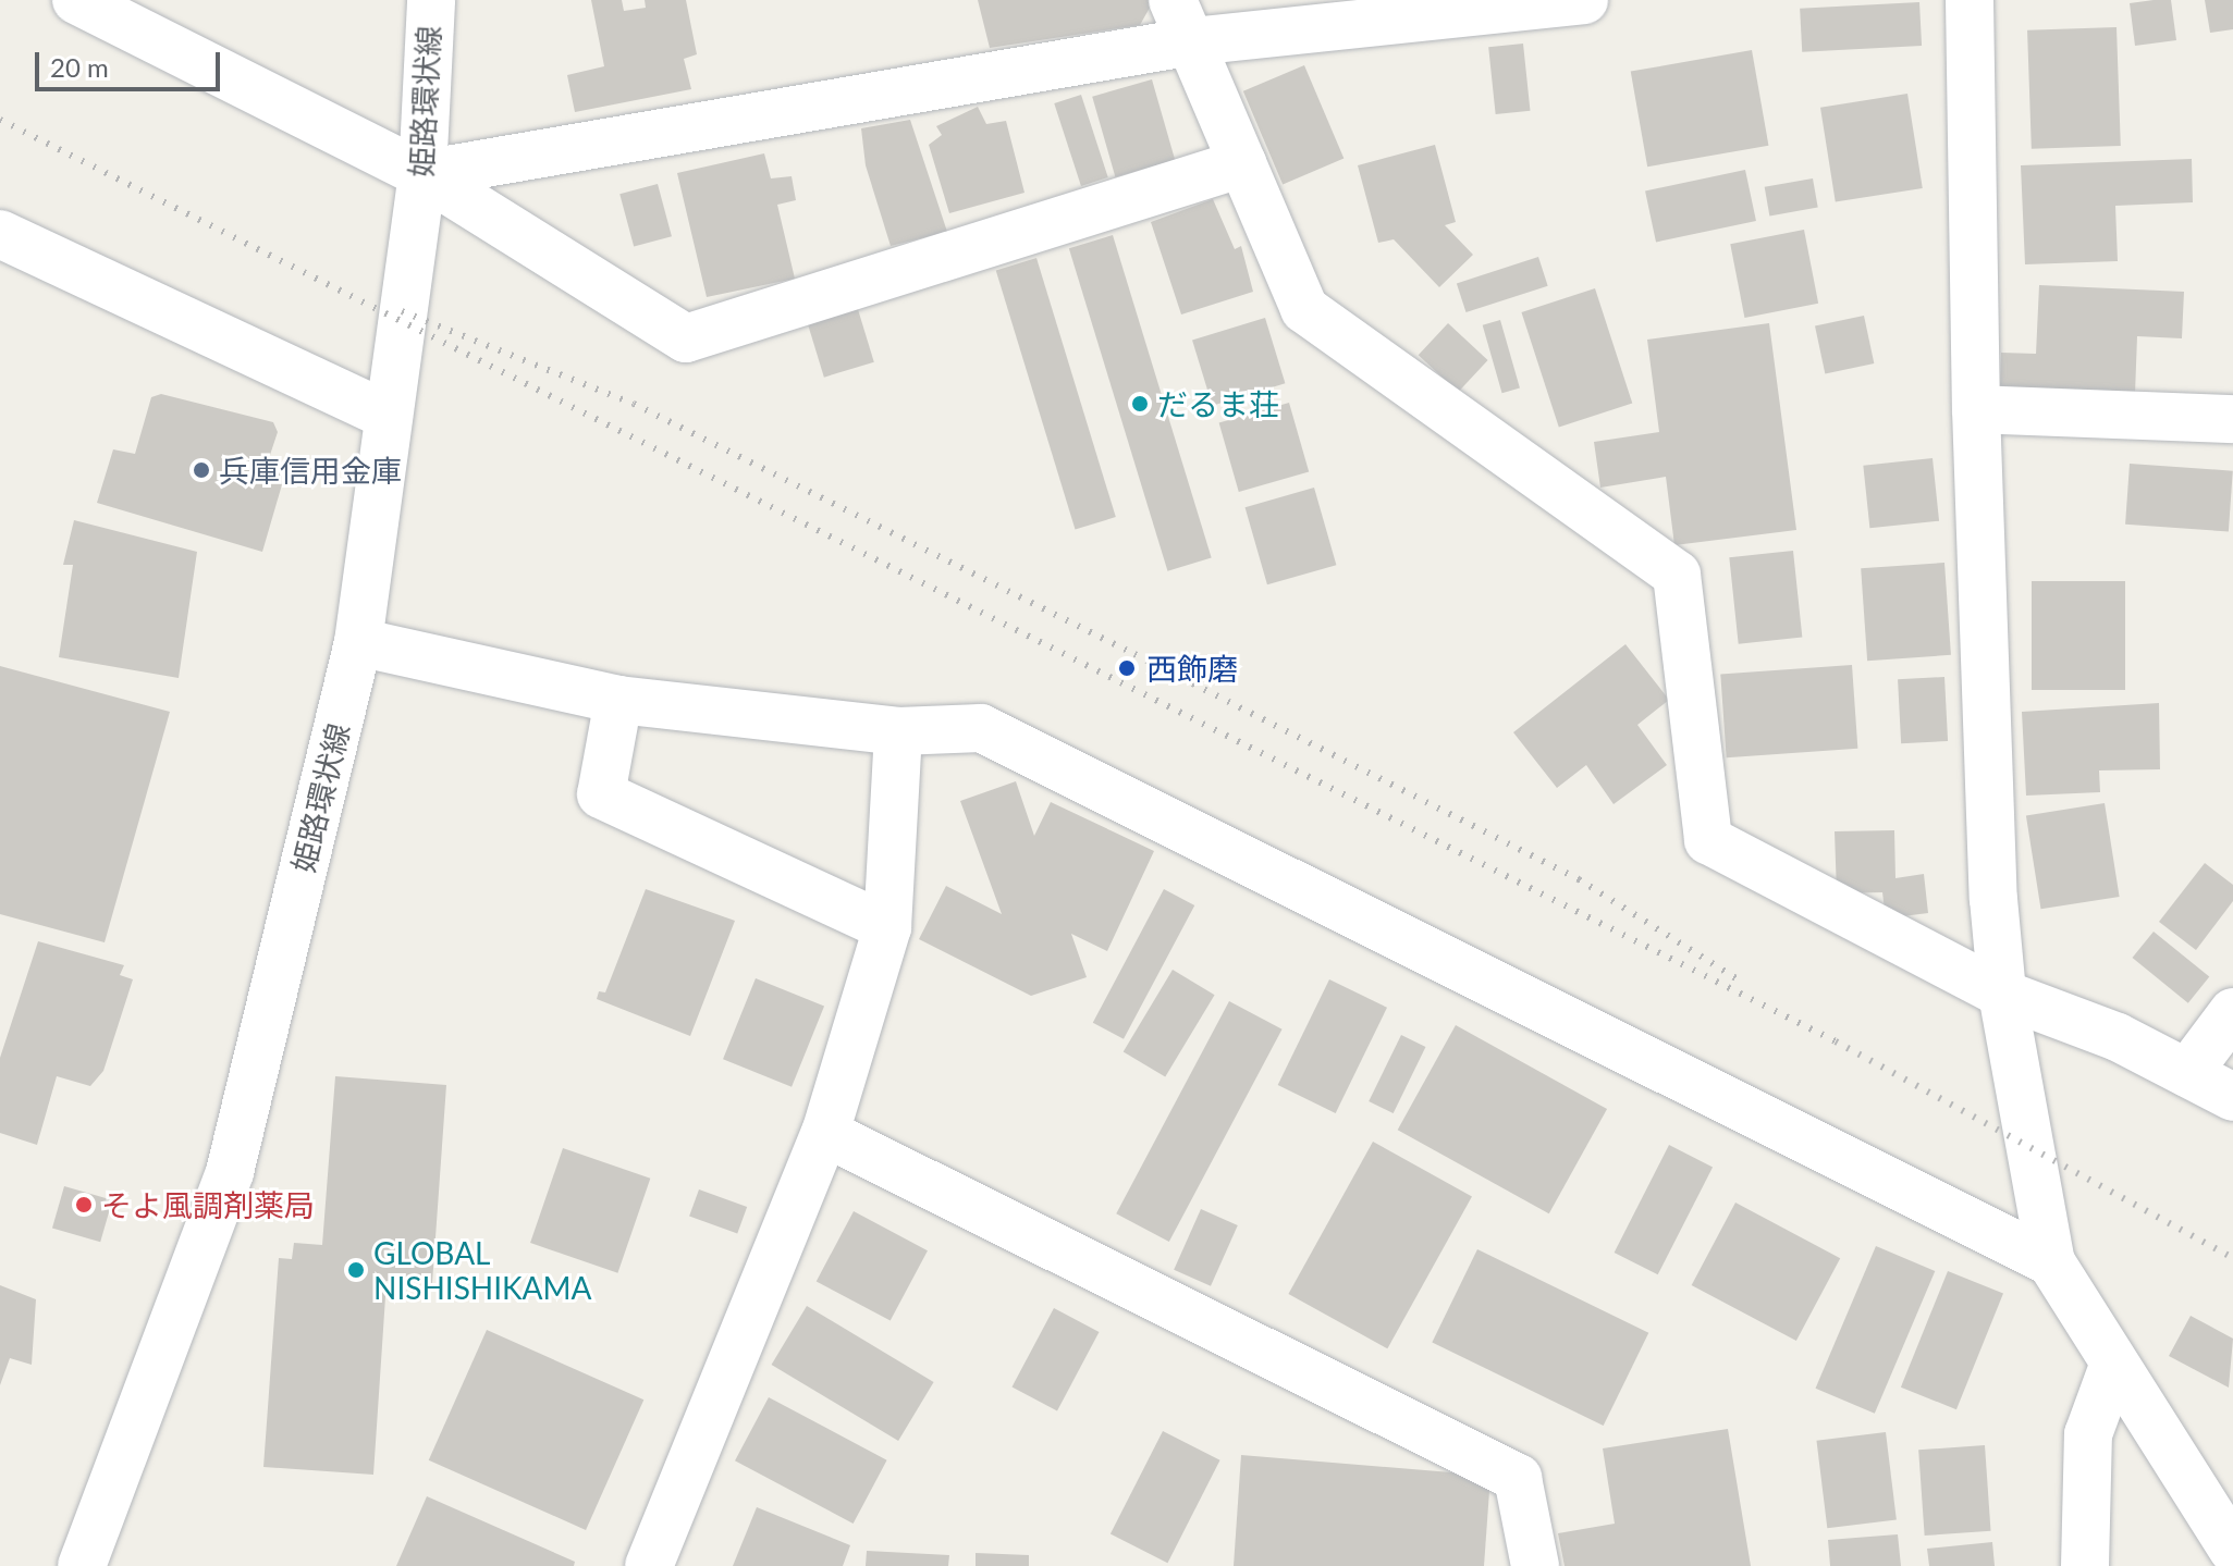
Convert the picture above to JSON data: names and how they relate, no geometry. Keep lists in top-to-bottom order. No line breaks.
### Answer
{"streets":{"street":["姫路環状線"]},"places":["だるま荘","兵庫信用金庫","西飾磨","そよ風調剤薬局","GLOBAL NISHISHIKAMA"],"scale_bar":"20 m"}
